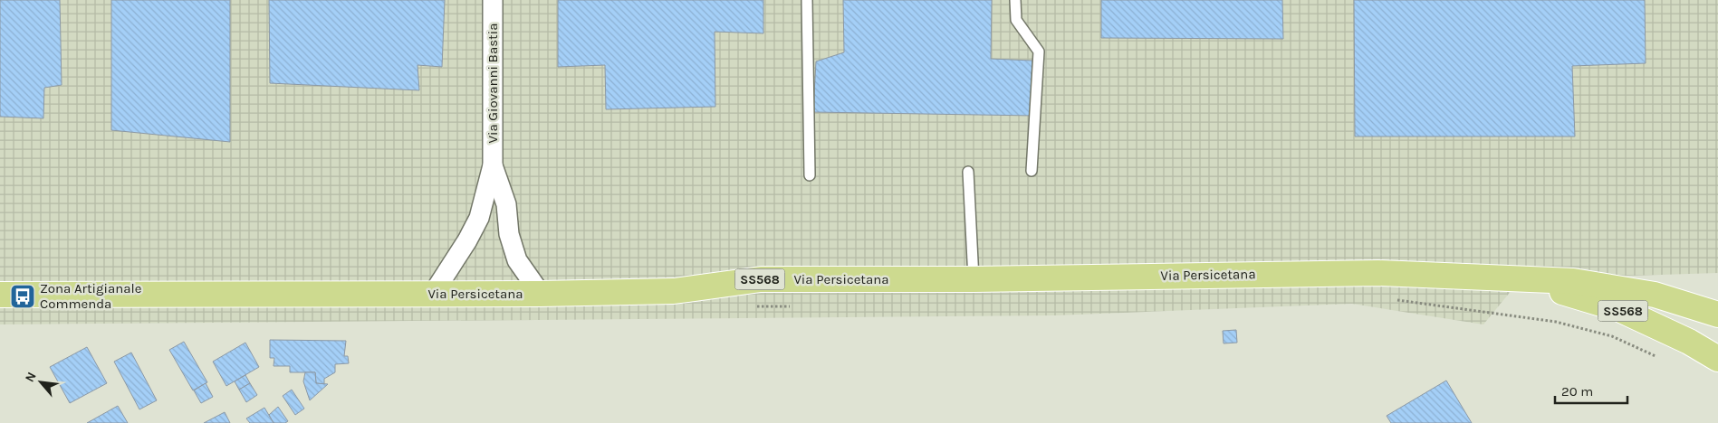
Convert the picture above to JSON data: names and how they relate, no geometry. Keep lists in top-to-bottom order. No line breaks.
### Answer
{"streets":{"main road":["Via Persicetana","SS568"],"street":["Via Giovanni Bastia"]},"crossings":[["Via Giovanni Bastia","Via Persicetana"]],"places":{"bus stop":["Zona Artigianale Commenda"]},"scale_bar":"20 m","north":"top left"}
